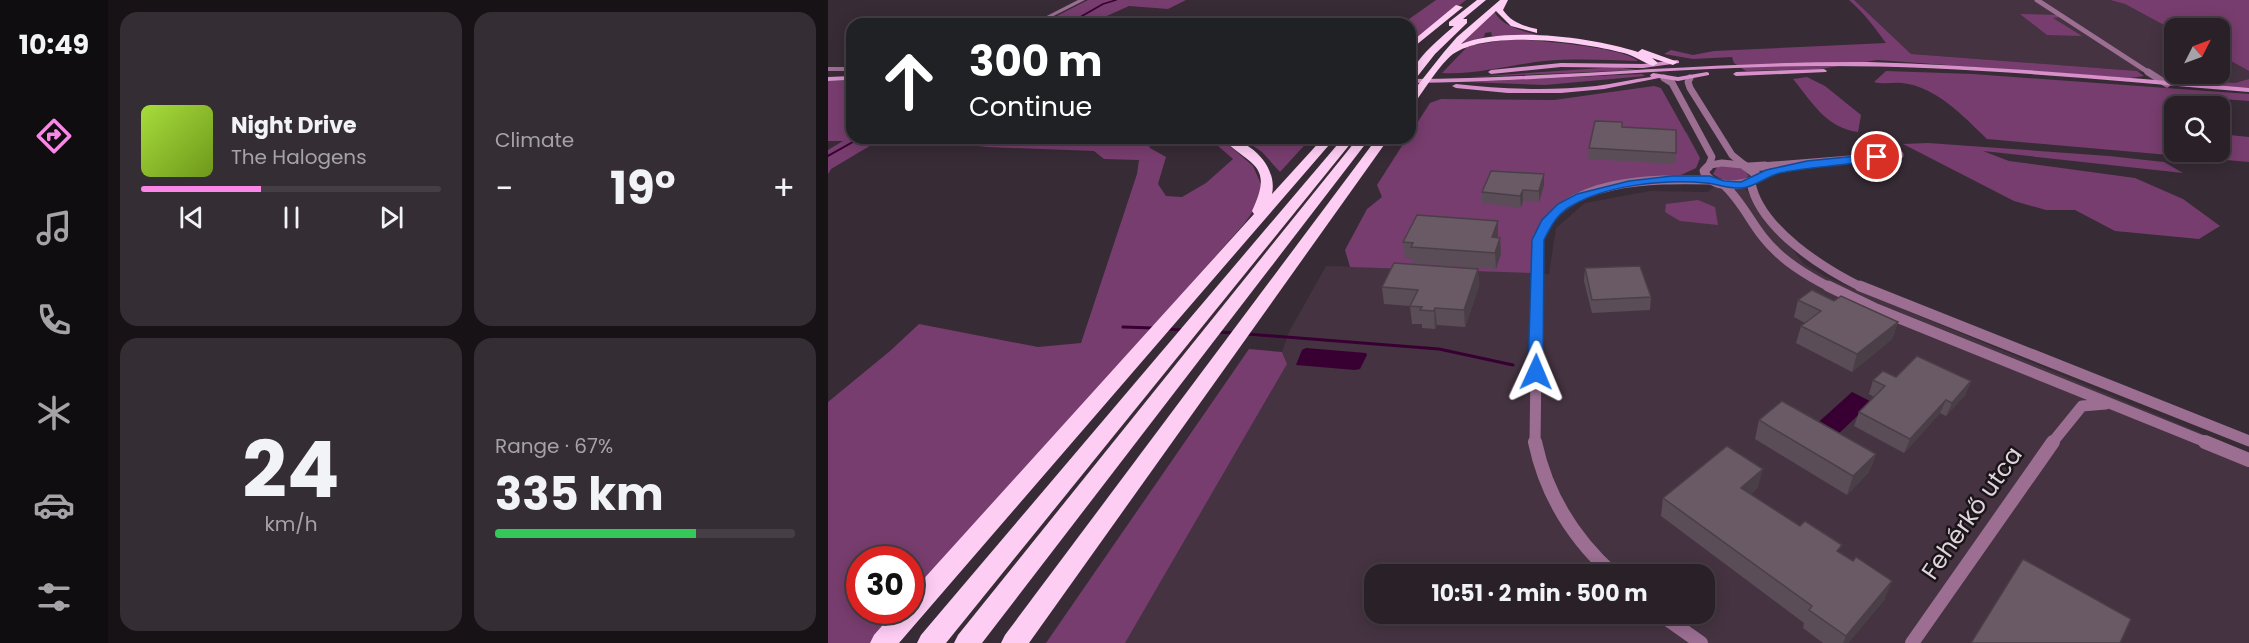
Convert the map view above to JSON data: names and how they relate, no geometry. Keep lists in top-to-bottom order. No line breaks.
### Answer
{"streets":{"street":["Fehérkő utca"]},"north":"top right","page":{"tabs":"10:49","tile":["Climate",["24","km/h"],["Range · 67%","335 km"]],"turn":["300 m","Continue"],"song":["Night Drive","The Halogens"],"heat":["−","19°","+"],"limit":"30","trip":"10:51 · 2 min · 500 m"}}
